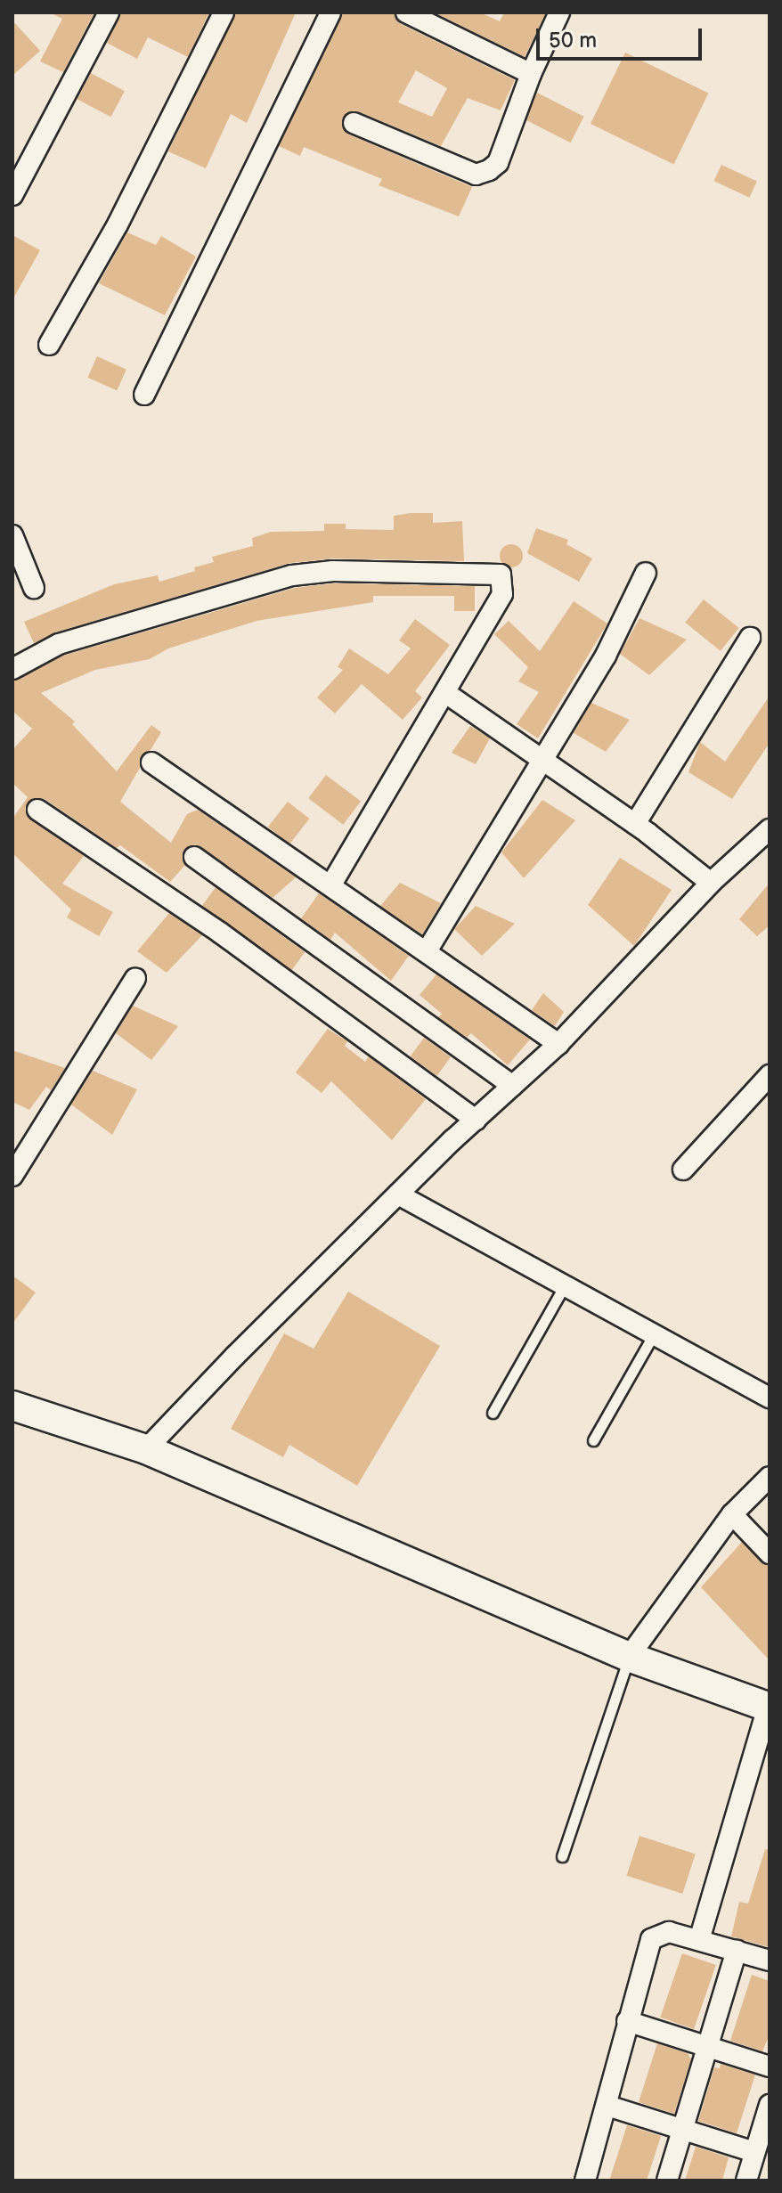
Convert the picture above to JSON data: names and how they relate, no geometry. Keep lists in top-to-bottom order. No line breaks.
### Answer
{"scale_bar":"50 m"}
